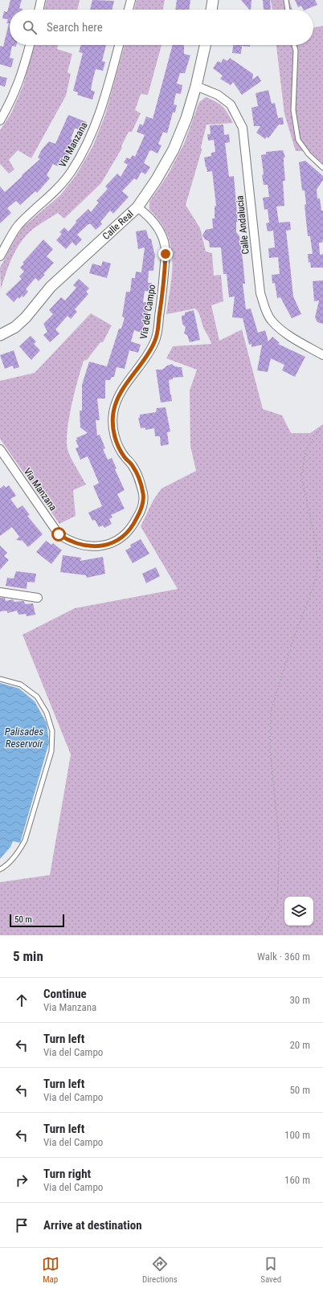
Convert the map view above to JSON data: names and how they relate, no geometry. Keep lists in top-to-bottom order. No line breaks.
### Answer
{"streets":{"street":["Via Manzana","Calle Real","Calle Andalucia","Via del Campo"]},"crossings":[["Via Manzana","Via del Campo"],["Calle Real","Calle Andalucia"],["Calle Real","Via del Campo"]],"water":["Palisades Reservoir"],"scale_bar":"50 m","page":{"search":"Search here","scale":"50 m","heading":["5 min","Walk · 360 m"],"list":[["Continue","Via Manzana","30 m"],["Turn left","Via del Campo","20 m"],["Turn left","Via del Campo","50 m"],["Turn left","Via del Campo","100 m"],["Turn right","Via del Campo","160 m"],"Arrive at destination"],"nav":["Map","Directions","Saved"]}}
